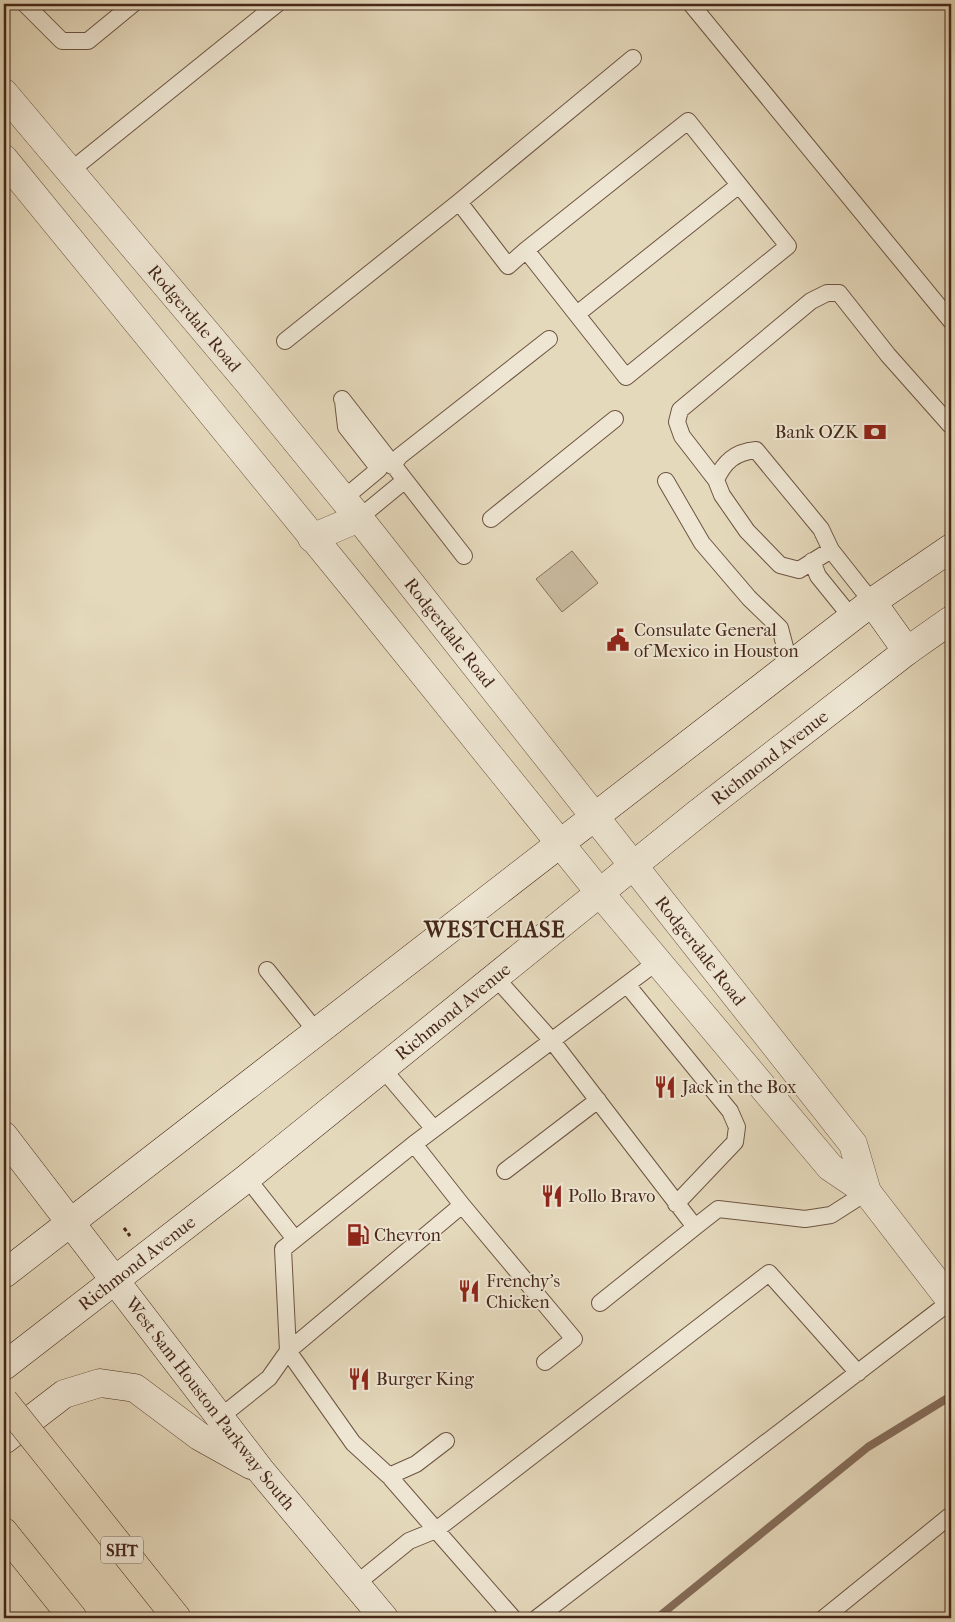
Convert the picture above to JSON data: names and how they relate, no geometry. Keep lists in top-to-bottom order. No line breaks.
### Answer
{"streets":{"highway":["SHT"],"main road":["Rodgerdale Road","Richmond Avenue","West Sam Houston Parkway South"]},"crossings":[["Rodgerdale Road","Richmond Avenue"],["Richmond Avenue","West Sam Houston Parkway South"]],"districts":["WESTCHASE"],"places":{"bank":["Bank OZK"],"public building":["Consulate General of Mexico in Houston"],"restaurant":["Jack in the Box","Pollo Bravo","Frenchy's Chicken","Burger King"],"fuel station":["Chevron"]}}
